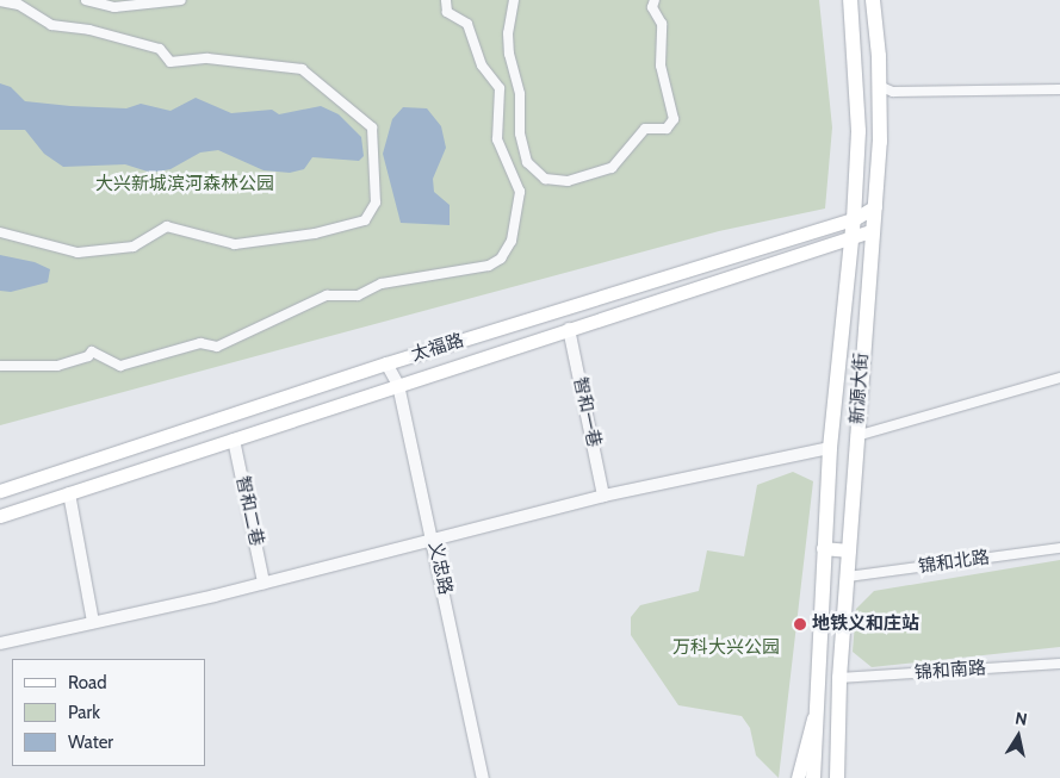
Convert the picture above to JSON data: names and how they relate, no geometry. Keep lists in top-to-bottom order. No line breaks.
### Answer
{"streets":{"main road":["太福路","新源大街"],"street":["智和一巷","智和二巷","锦和北路","义忠路","锦和南路"]},"crossings":[["太福路","新源大街"],["太福路","智和一巷"],["太福路","智和二巷"],["太福路","义忠路"],["新源大街","锦和北路"],["新源大街","锦和南路"]],"parks":["大兴新城滨河森林公园","万科大兴公园"],"places":["地铁义和庄站"],"legend":["Road","Park","Water"],"north":"top"}
